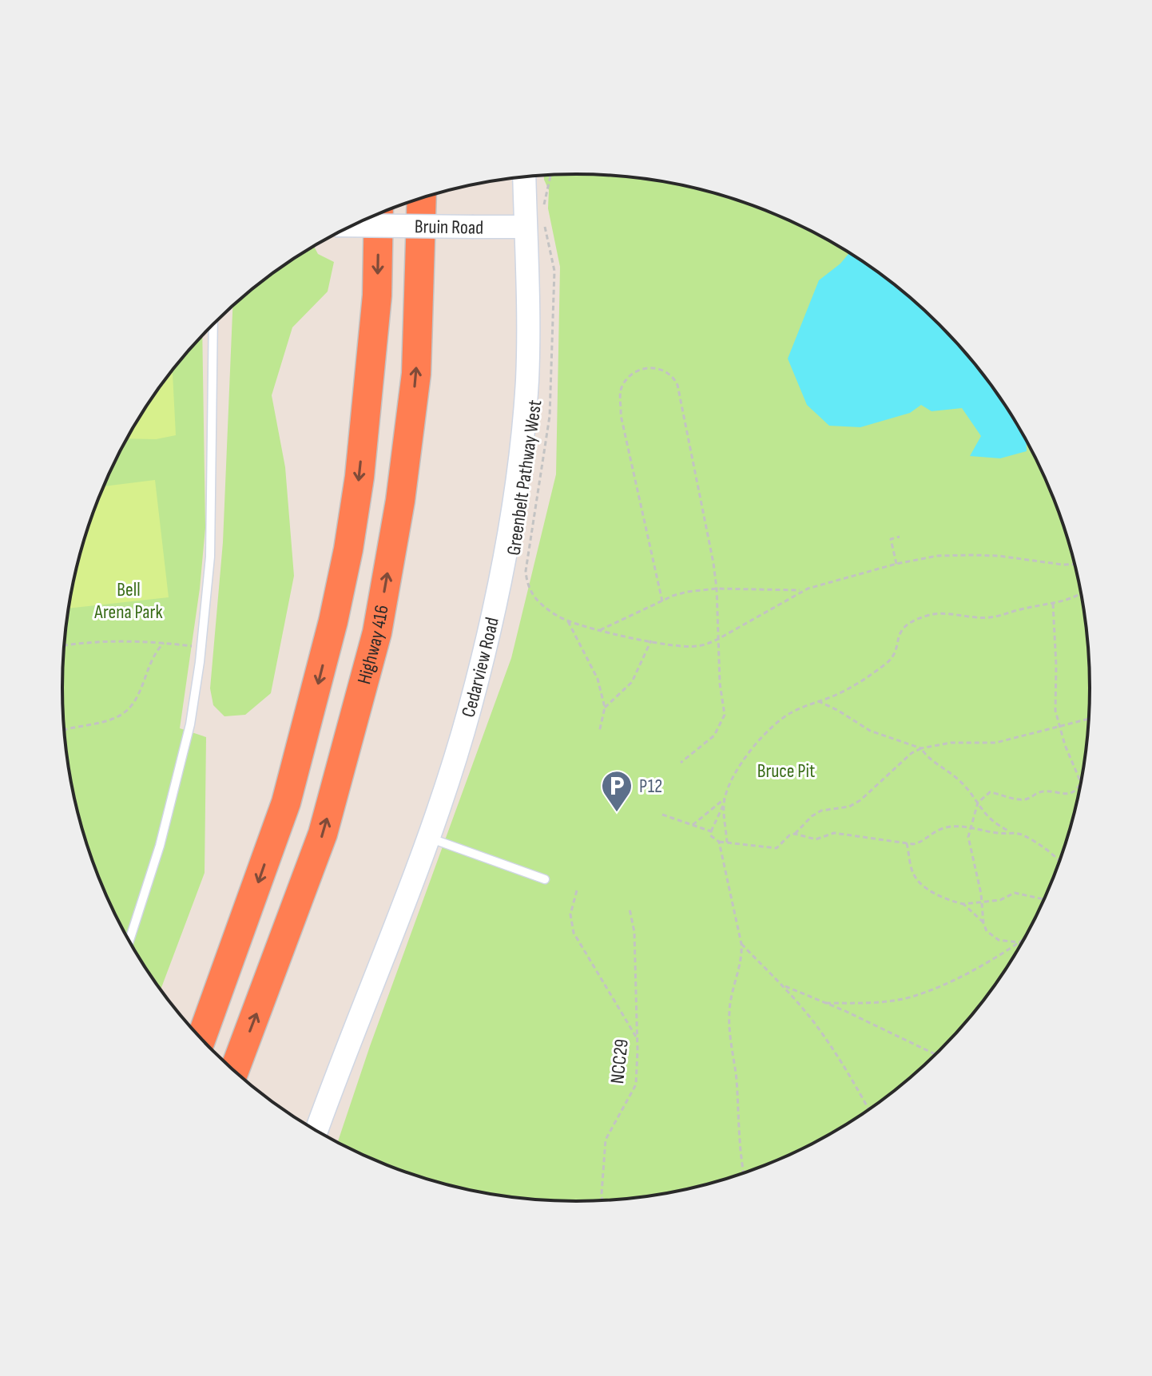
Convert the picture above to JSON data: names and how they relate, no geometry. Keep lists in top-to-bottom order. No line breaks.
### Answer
{"streets":{"highway":["Highway 416"],"main road":["Bruin Road","Cedarview Road"],"path":["Greenbelt Pathway West","NCC29"]},"crossings":[["Bruin Road","Greenbelt Pathway West"],["Bruin Road","Cedarview Road"],["Greenbelt Pathway West","Cedarview Road"]],"parks":["Bell Arena Park","Bruce Pit"],"places":{"parking":["P12"]}}
